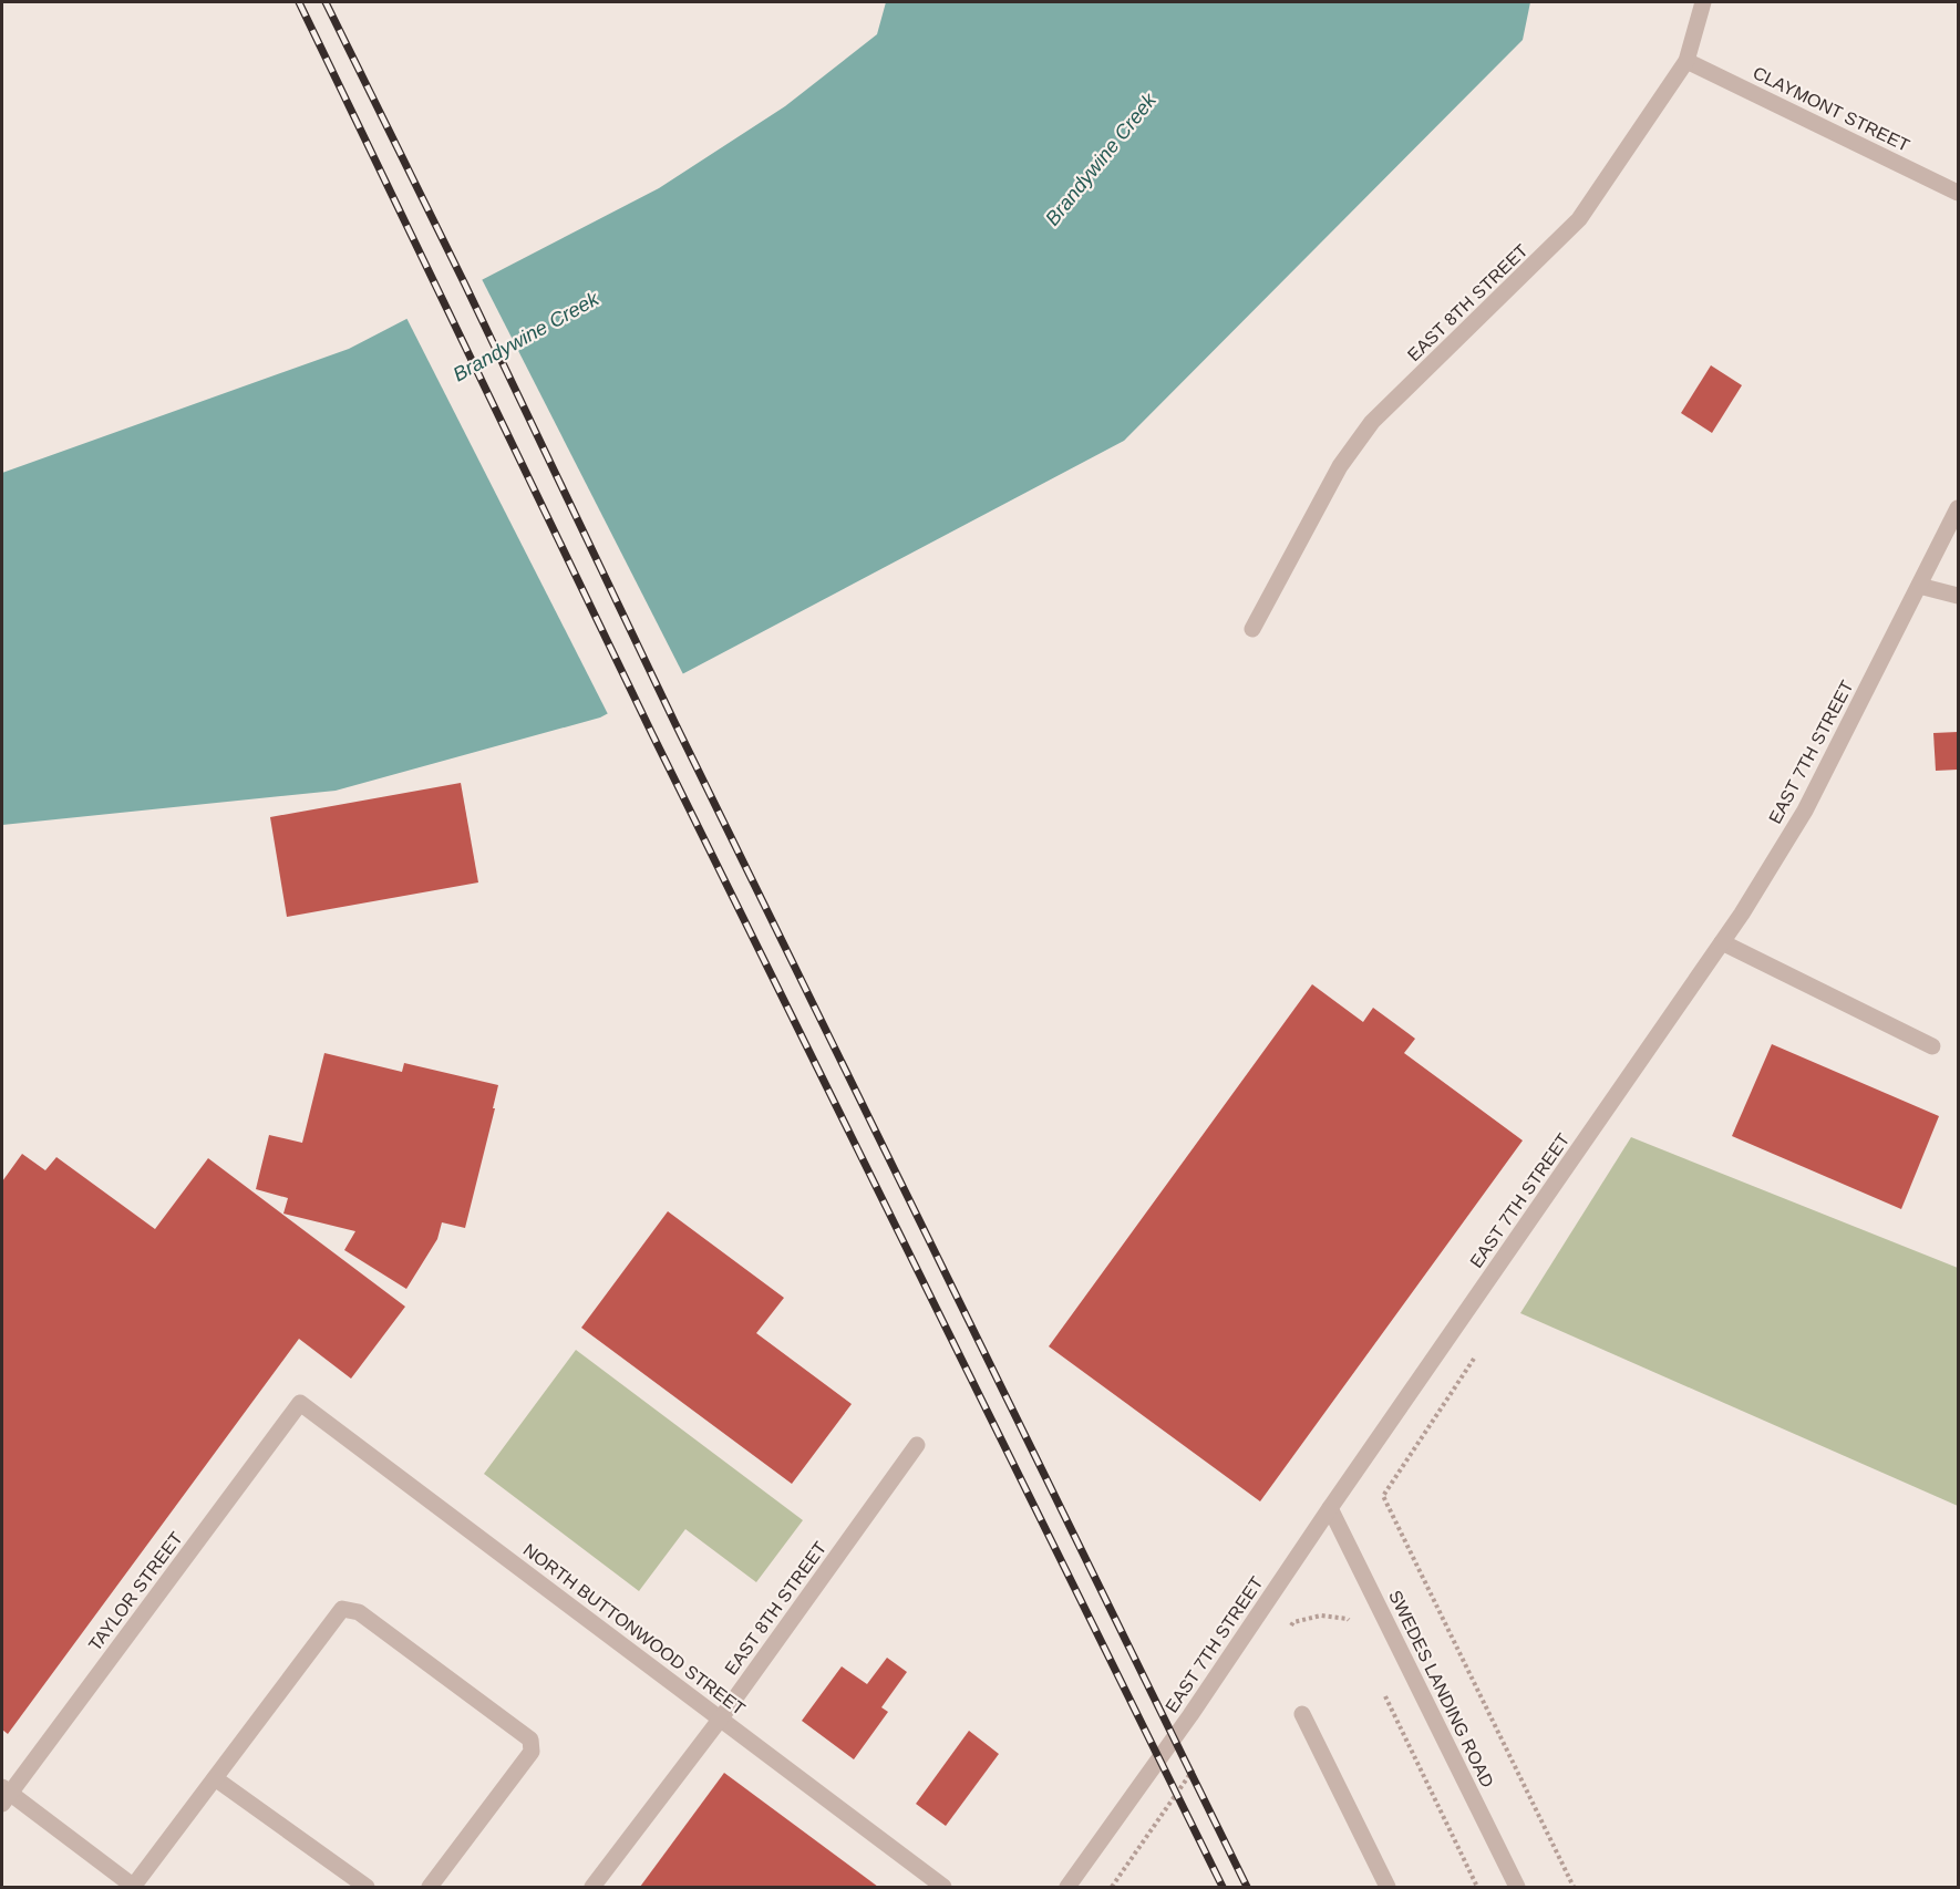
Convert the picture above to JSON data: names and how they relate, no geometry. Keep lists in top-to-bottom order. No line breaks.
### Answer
{"streets":{"street":["CLAYMONT STREET","EAST 8TH STREET","EAST 7TH STREET","TAYLOR STREET","NORTH BUTTONWOOD STREET","SWEDES LANDING ROAD"]},"crossings":[["CLAYMONT STREET","EAST 8TH STREET"],["EAST 8TH STREET","NORTH BUTTONWOOD STREET"],["EAST 7TH STREET","SWEDES LANDING ROAD"],["TAYLOR STREET","NORTH BUTTONWOOD STREET"]],"water":["Brandywine Creek"]}
